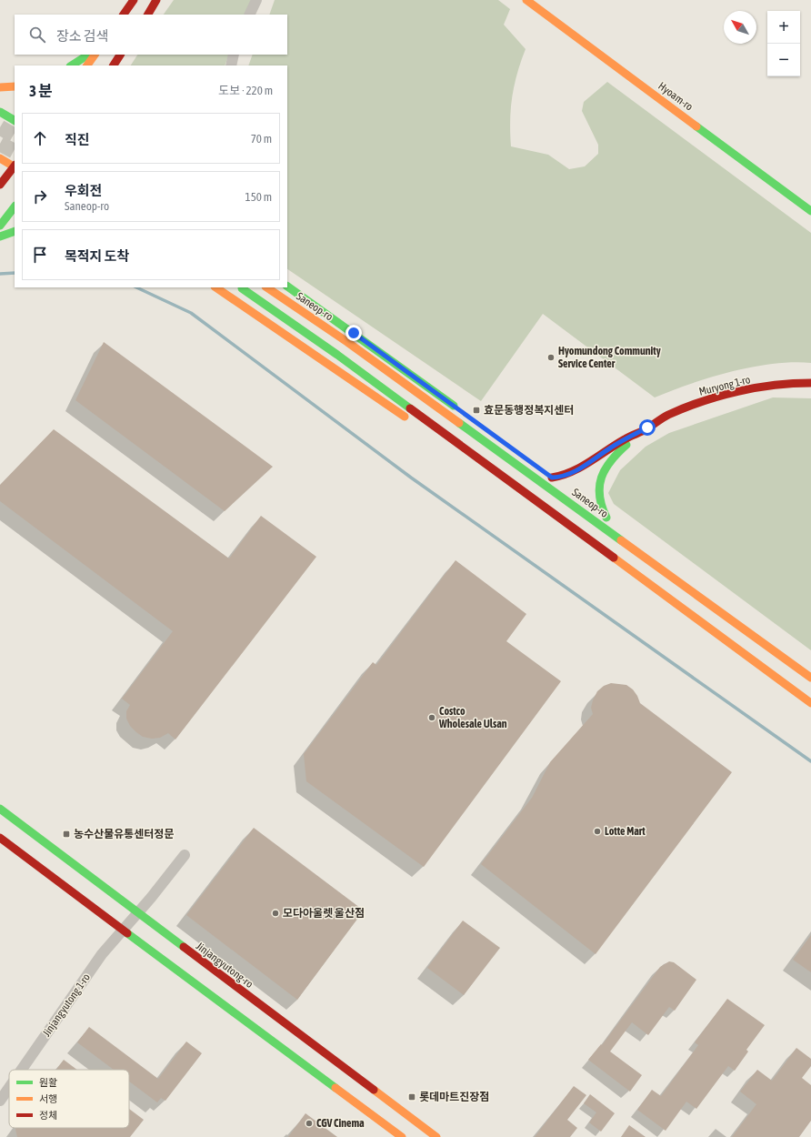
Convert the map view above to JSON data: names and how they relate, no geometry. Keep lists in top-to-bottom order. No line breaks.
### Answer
{"streets":{"main road":["Hyoam-ro","Saneop-ro","Muryong 1-ro","Jinjangyutong-ro"],"street":["Jinjangyutong 1-ro"]},"crossings":[["Saneop-ro","Muryong 1-ro"],["Jinjangyutong-ro","Jinjangyutong 1-ro"]],"places":{"other":["Hyomundong Community Service Center","Costco Wholesale Ulsan","Lotte Mart","모다아울렛 울산점","CGV Cinema"],"transit":["효문동행정복지센터","농수산물유통센터정문","롯데마트진장점"]},"legend":["원활","서행","정체"],"north":"top left","page":{"map_buttons":["+","−"],"search":"장소 검색","heading":["3 분","도보 · 220 m"],"list":[["직진","70 m"],["우회전","Saneop-ro","150 m"],"목적지 도착"]}}
